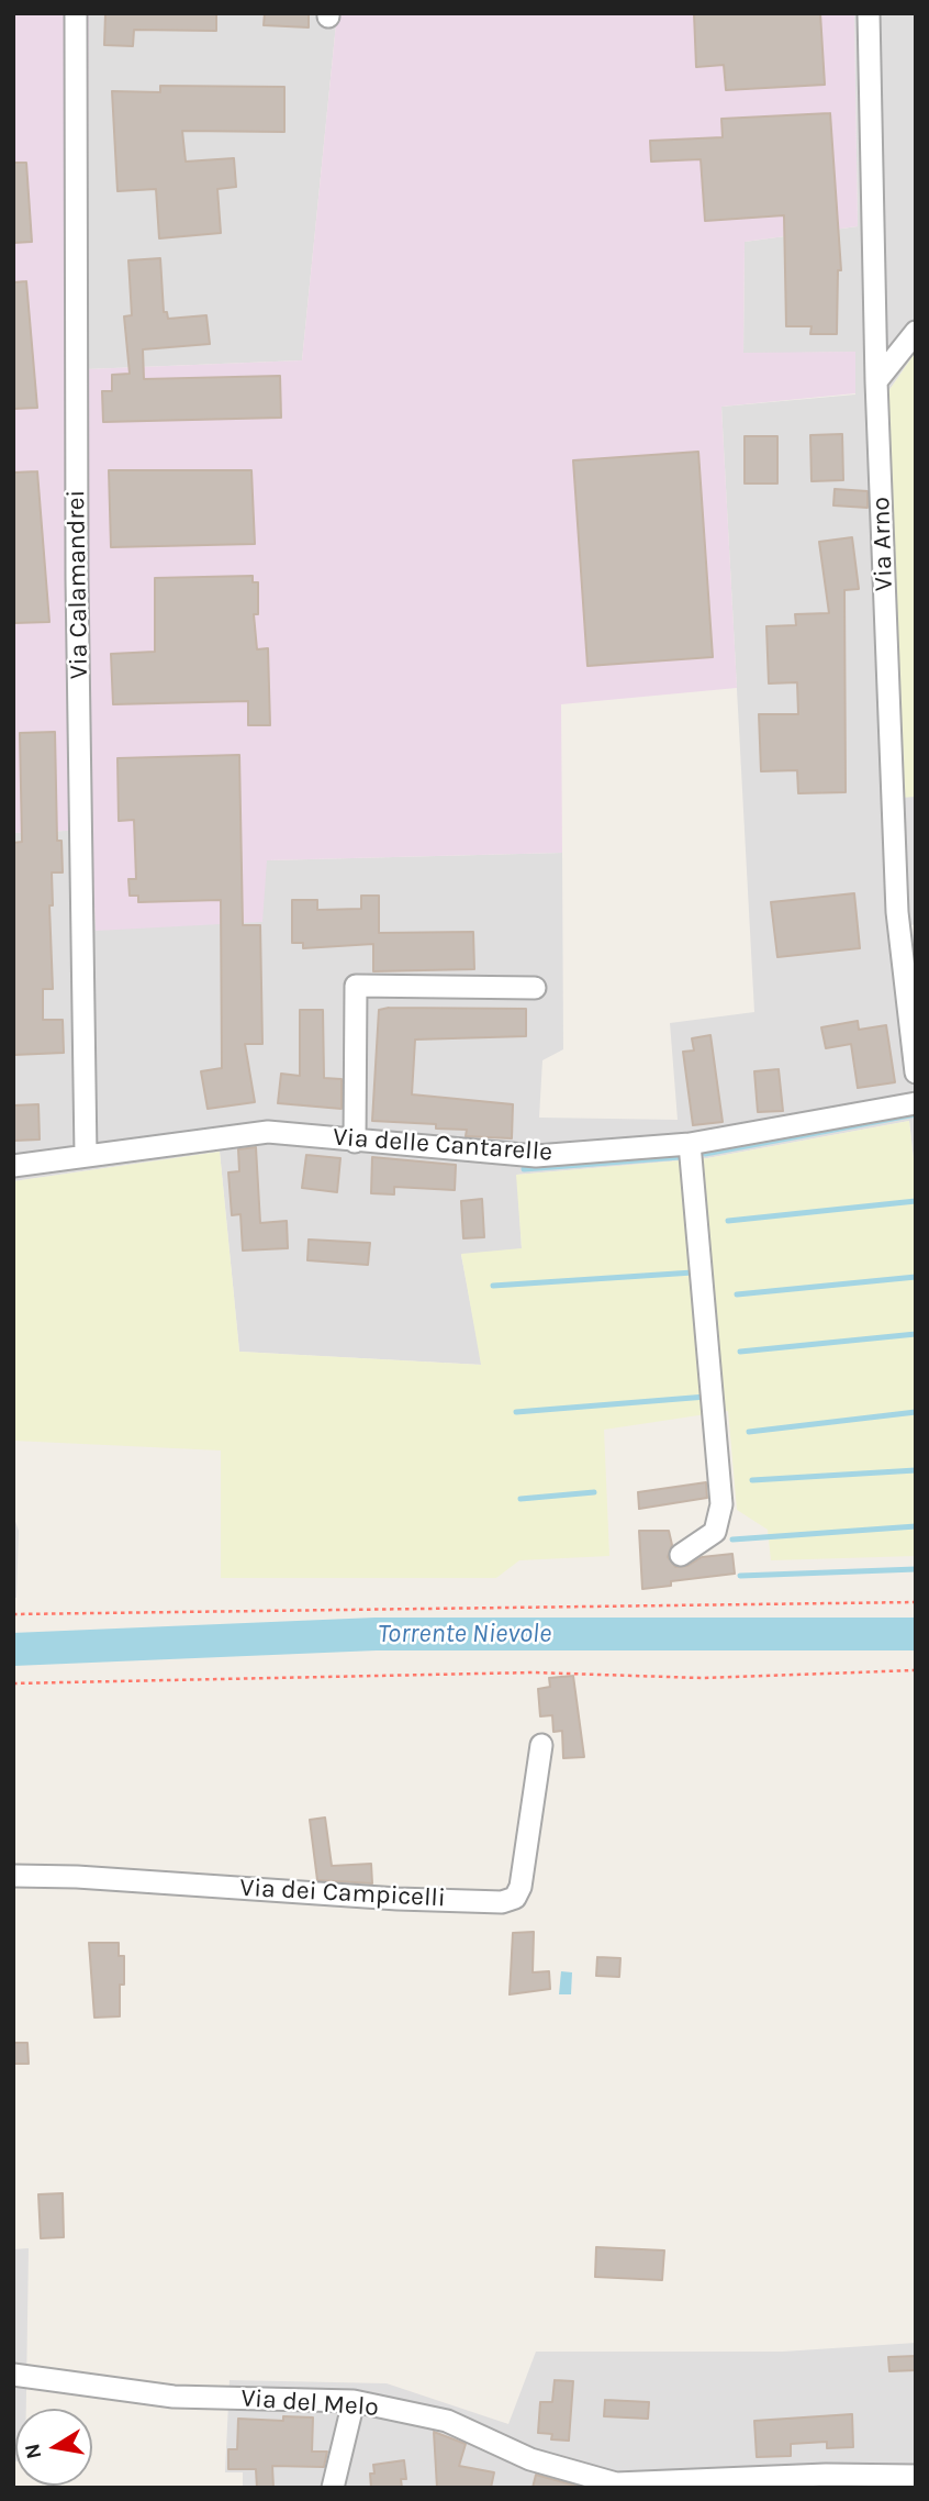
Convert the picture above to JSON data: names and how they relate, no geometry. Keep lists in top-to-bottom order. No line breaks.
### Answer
{"streets":{"street":["Via Arno","Via Calamandrei","Via delle Cantarelle","Via dei Campicelli","Via del Melo"]},"crossings":[["Via Calamandrei","Via delle Cantarelle"]],"water":["Torrente Nievole"],"north":"left"}
